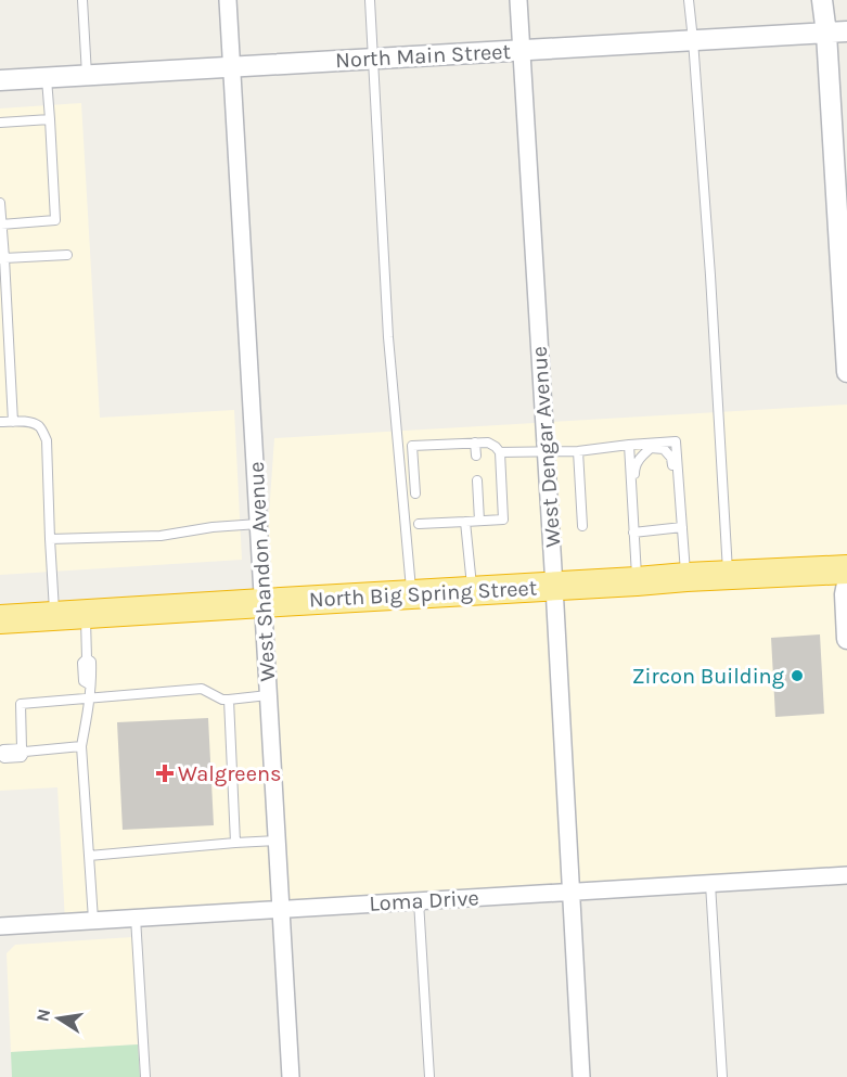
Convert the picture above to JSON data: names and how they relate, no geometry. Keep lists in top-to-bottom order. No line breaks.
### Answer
{"streets":{"highway":["North Big Spring Street"],"street":["North Main Street","West Dengar Avenue","West Shandon Avenue","Loma Drive"]},"crossings":[["North Main Street","West Dengar Avenue"],["North Main Street","West Shandon Avenue"],["West Dengar Avenue","North Big Spring Street"],["West Dengar Avenue","Loma Drive"],["West Shandon Avenue","North Big Spring Street"],["West Shandon Avenue","Loma Drive"]],"places":{"other":["Zircon Building"],"health":["Walgreens"]},"north":"left"}
